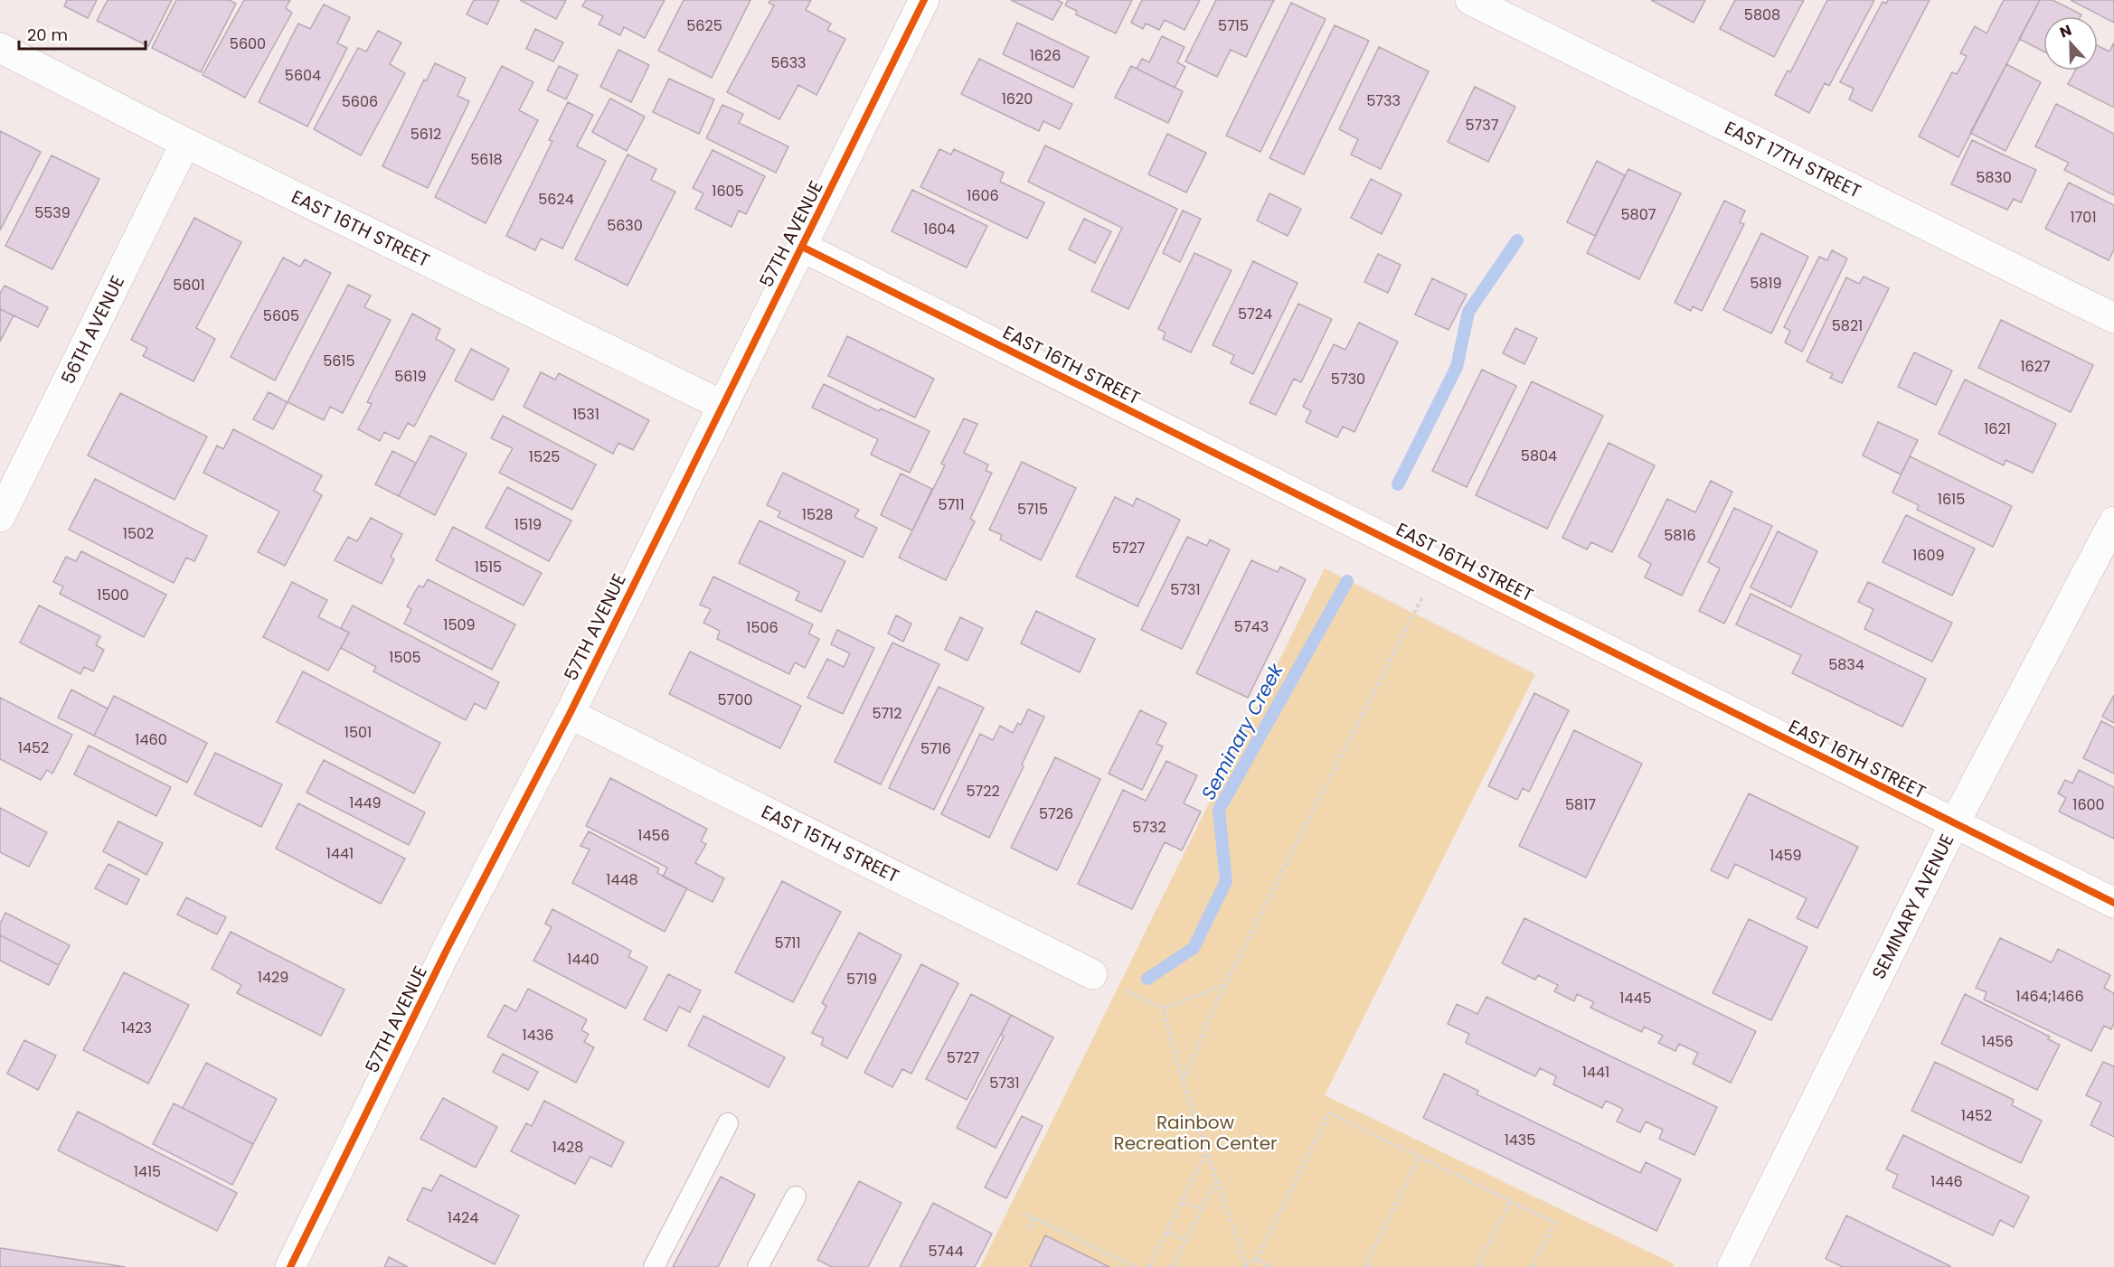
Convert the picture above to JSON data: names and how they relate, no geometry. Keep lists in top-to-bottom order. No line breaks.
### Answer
{"streets":{"street":["EAST 17TH STREET","EAST 16TH STREET","57TH AVENUE","56TH AVENUE","EAST 15TH STREET","SEMINARY AVENUE"]},"crossings":[["EAST 16TH STREET","57TH AVENUE"],["EAST 16TH STREET","56TH AVENUE"],["EAST 16TH STREET","SEMINARY AVENUE"],["57TH AVENUE","EAST 15TH STREET"]],"water":["Seminary Creek"],"parks":["Rainbow Recreation Center"],"house_numbers":["5808","5625","5715","5600","1626","5633","5604","1620","5733","5606","5737","5612","5618","5830","1605","1606","5624","5539","5807","1701","5630","1604","5819","5601","5724","5605","5821","5615","1627","5619","5730","1531","1621","5804","1525","1615","5711","5715","1528","1519","1502","5816","5727","1609","1515","5731","1500","1509","5743","1506","1505","5834","5700","5712","1501","1460","1452","5716","5722","1449","5817","1600","5726","5732","1456","1441","1459","1448","5711","1440","1429","5719","1464;1466","1445","1423","1436","1456","5727","1441","5731","1452","1435","1428","1415","1446","1424","5744"],"scale_bar":"20 m","north":"top"}
